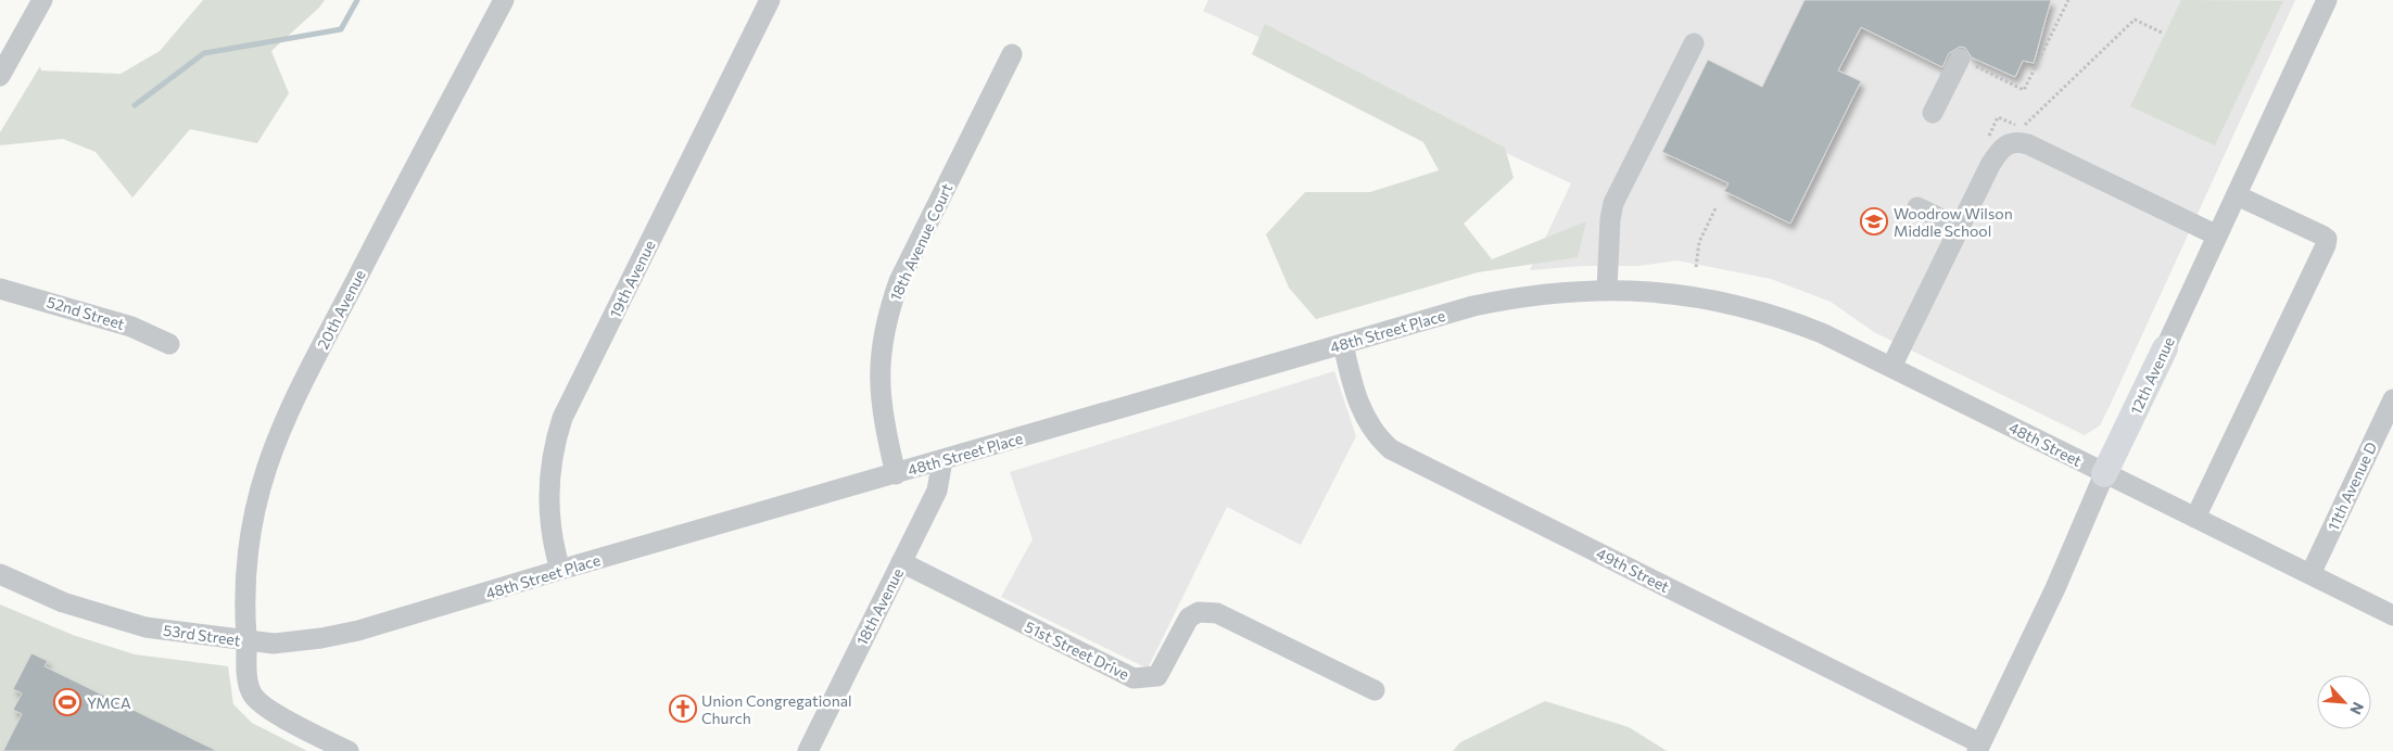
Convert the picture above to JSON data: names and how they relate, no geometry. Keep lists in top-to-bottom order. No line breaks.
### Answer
{"streets":{"main road":["12th Avenue"],"street":["18th Avenue Court","19th Avenue","20th Avenue","52nd Street","48th Street Place","48th Street","11th Avenue D","49th Street","18th Avenue","53rd Street","51st Street Drive"]},"crossings":[["18th Avenue Court","48th Street Place"],["19th Avenue","48th Street Place"],["20th Avenue","48th Street Place"],["20th Avenue","53rd Street"],["48th Street Place","48th Street"],["48th Street Place","49th Street"],["48th Street Place","18th Avenue"],["48th Street Place","53rd Street"],["12th Avenue","48th Street"],["12th Avenue","49th Street"],["48th Street","11th Avenue D"],["18th Avenue","51st Street Drive"]],"places":{"school or university":["Woodrow Wilson Middle School"],"sports":["YMCA"],"church":["Union Congregational Church"]},"north":"bottom right"}
